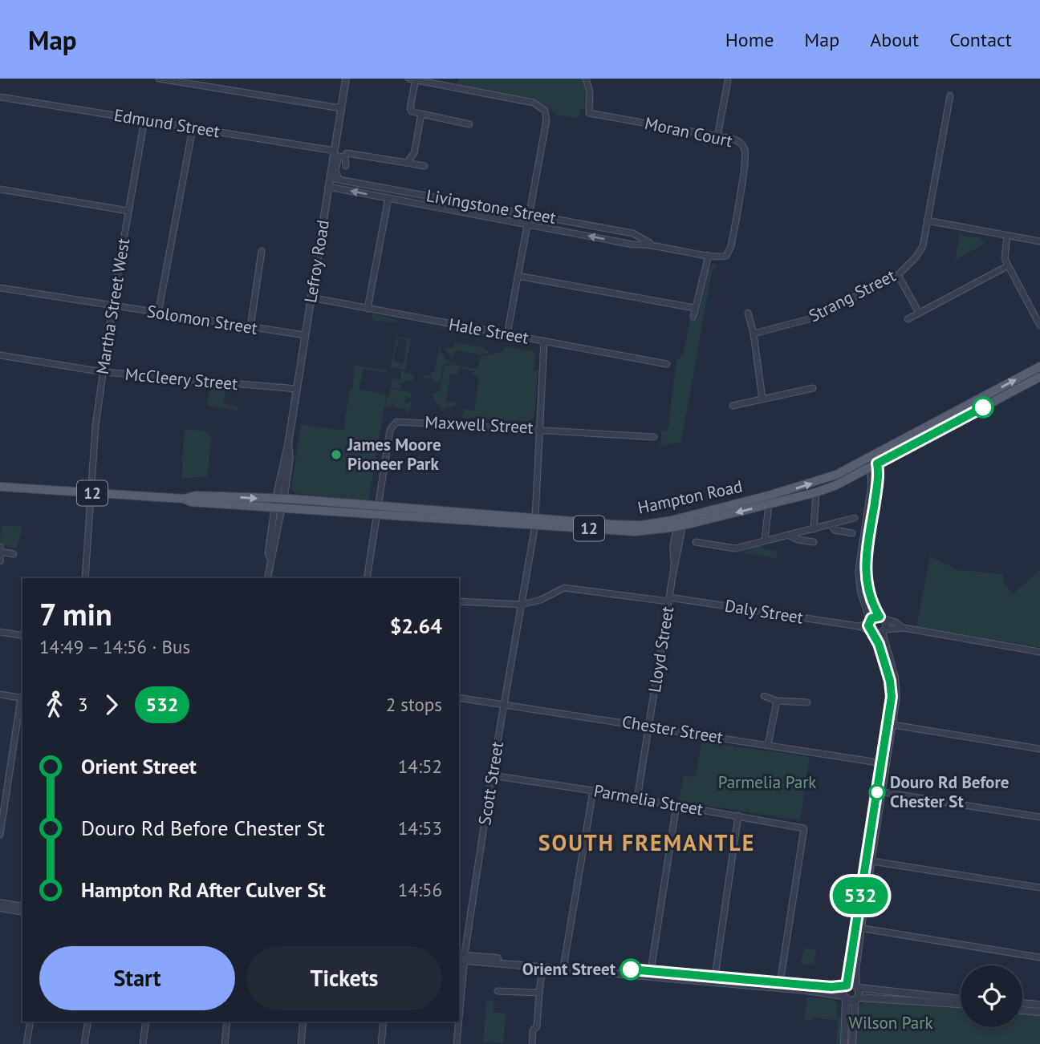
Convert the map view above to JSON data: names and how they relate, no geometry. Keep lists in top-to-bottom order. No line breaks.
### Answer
{"streets":{"main road":["12","Hampton Road"],"street":["Edmund Street","Moran Court","Livingstone Street","Lefroy Road","Strang Street","Martha Street West","Solomon Street","Hale Street","McCleery Street","Maxwell Street","Daly Street","Lloyd Street","Chester Street","Scott Street","Parmelia Street"]},"crossings":[["Edmund Street","Lefroy Road"],["Edmund Street","Martha Street West"],["Moran Court","Livingstone Street"],["Livingstone Street","Lefroy Road"],["Lefroy Road","Solomon Street"],["Lefroy Road","Hale Street"],["Lefroy Road","McCleery Street"],["Lefroy Road","Hampton Road"],["Martha Street West","Solomon Street"],["Martha Street West","McCleery Street"],["Martha Street West","Hampton Road"],["Hale Street","Scott Street"],["Maxwell Street","Hampton Road"],["Maxwell Street","Scott Street"],["Hampton Road","Scott Street"],["Daly Street","Lloyd Street"],["Daly Street","Scott Street"],["Lloyd Street","Chester Street"],["Lloyd Street","Parmelia Street"],["Chester Street","Scott Street"],["Scott Street","Parmelia Street"]],"districts":["SOUTH FREMANTLE"],"parks":["Parmelia Park","Wilson Park"],"places":["James Moore Pioneer Park","Douro Rd Before Chester St","Orient Street"],"lines":["bus line 532"],"page":{"header":"Map","nav":["Home","Map","About","Contact"],"on_map":"532","heading":["7 min","14:49 – 14:56 · Bus","$2.64"],"legs":["3","532","2 stops"],"list":[{"name":"Orient Street","value":"14:52"},{"name":"Douro Rd Before Chester St","value":"14:53"},{"name":"Hampton Rd After Culver St","value":"14:56"}],"buttons":["Start","Tickets"]}}
